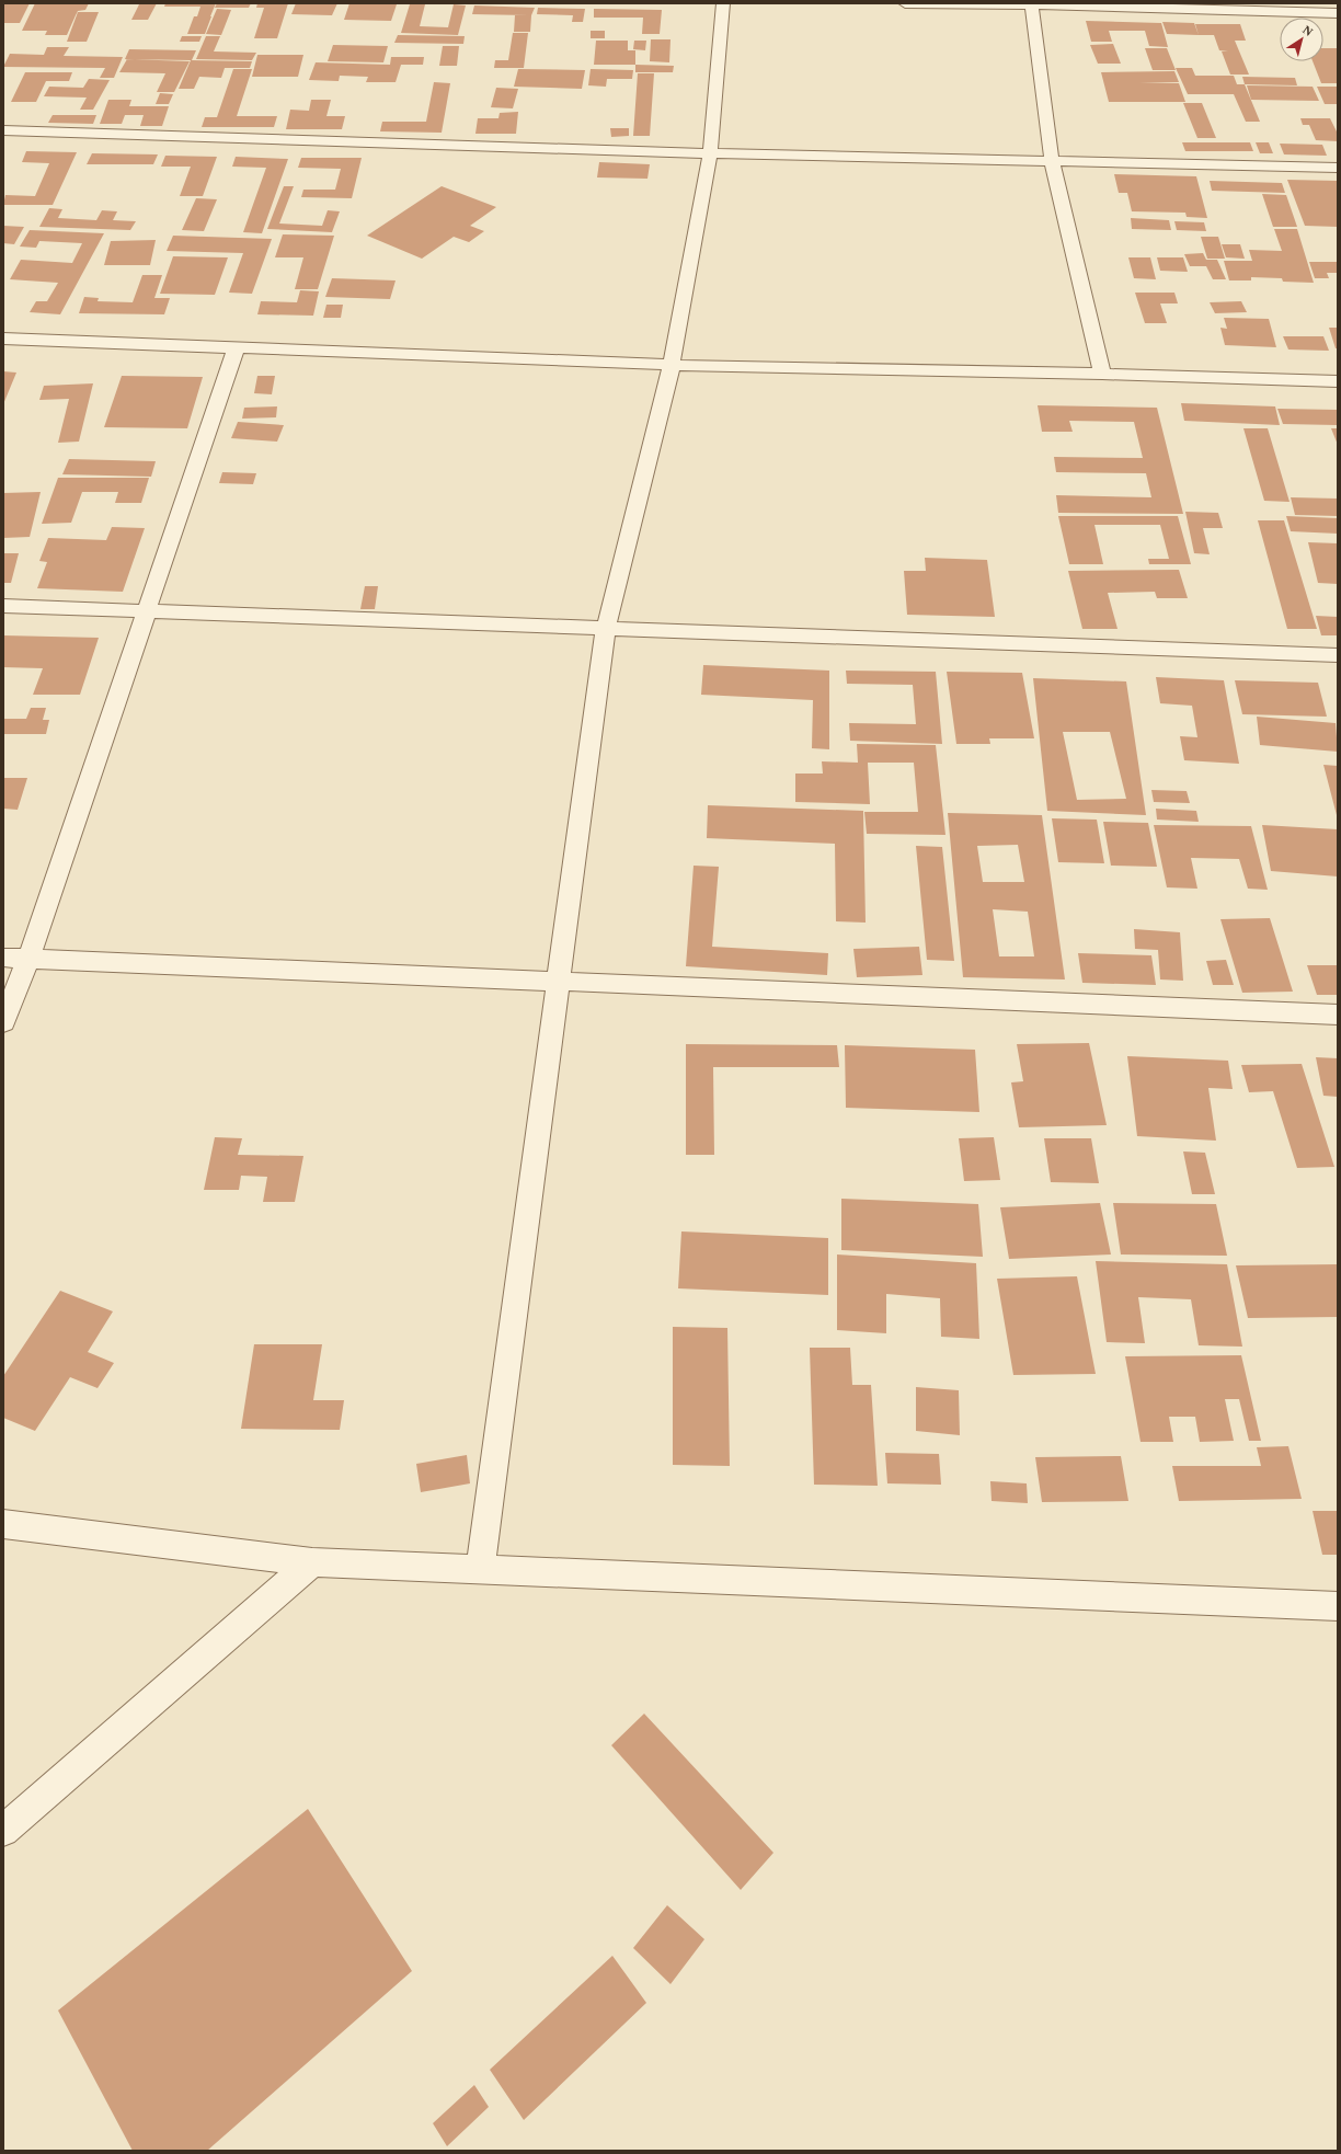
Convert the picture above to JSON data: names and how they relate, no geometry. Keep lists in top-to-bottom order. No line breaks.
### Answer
{"north":"top right"}
